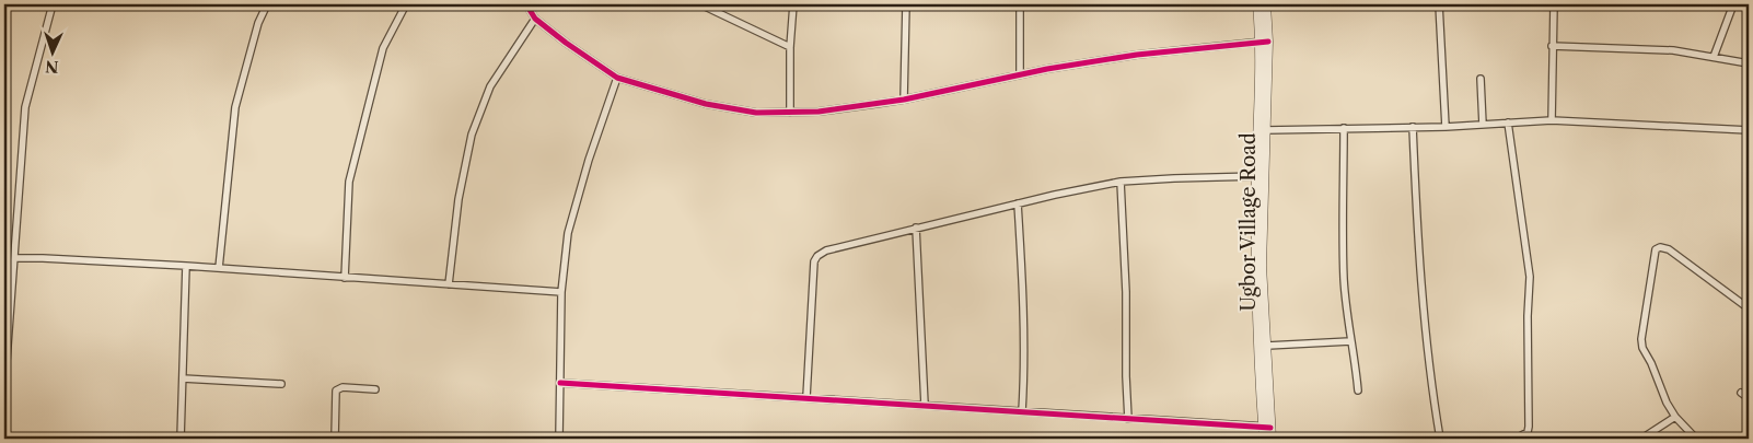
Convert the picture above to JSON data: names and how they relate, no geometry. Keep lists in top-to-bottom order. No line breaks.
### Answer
{"streets":{"street":["Ugbor Village Road"]},"north":"bottom"}
